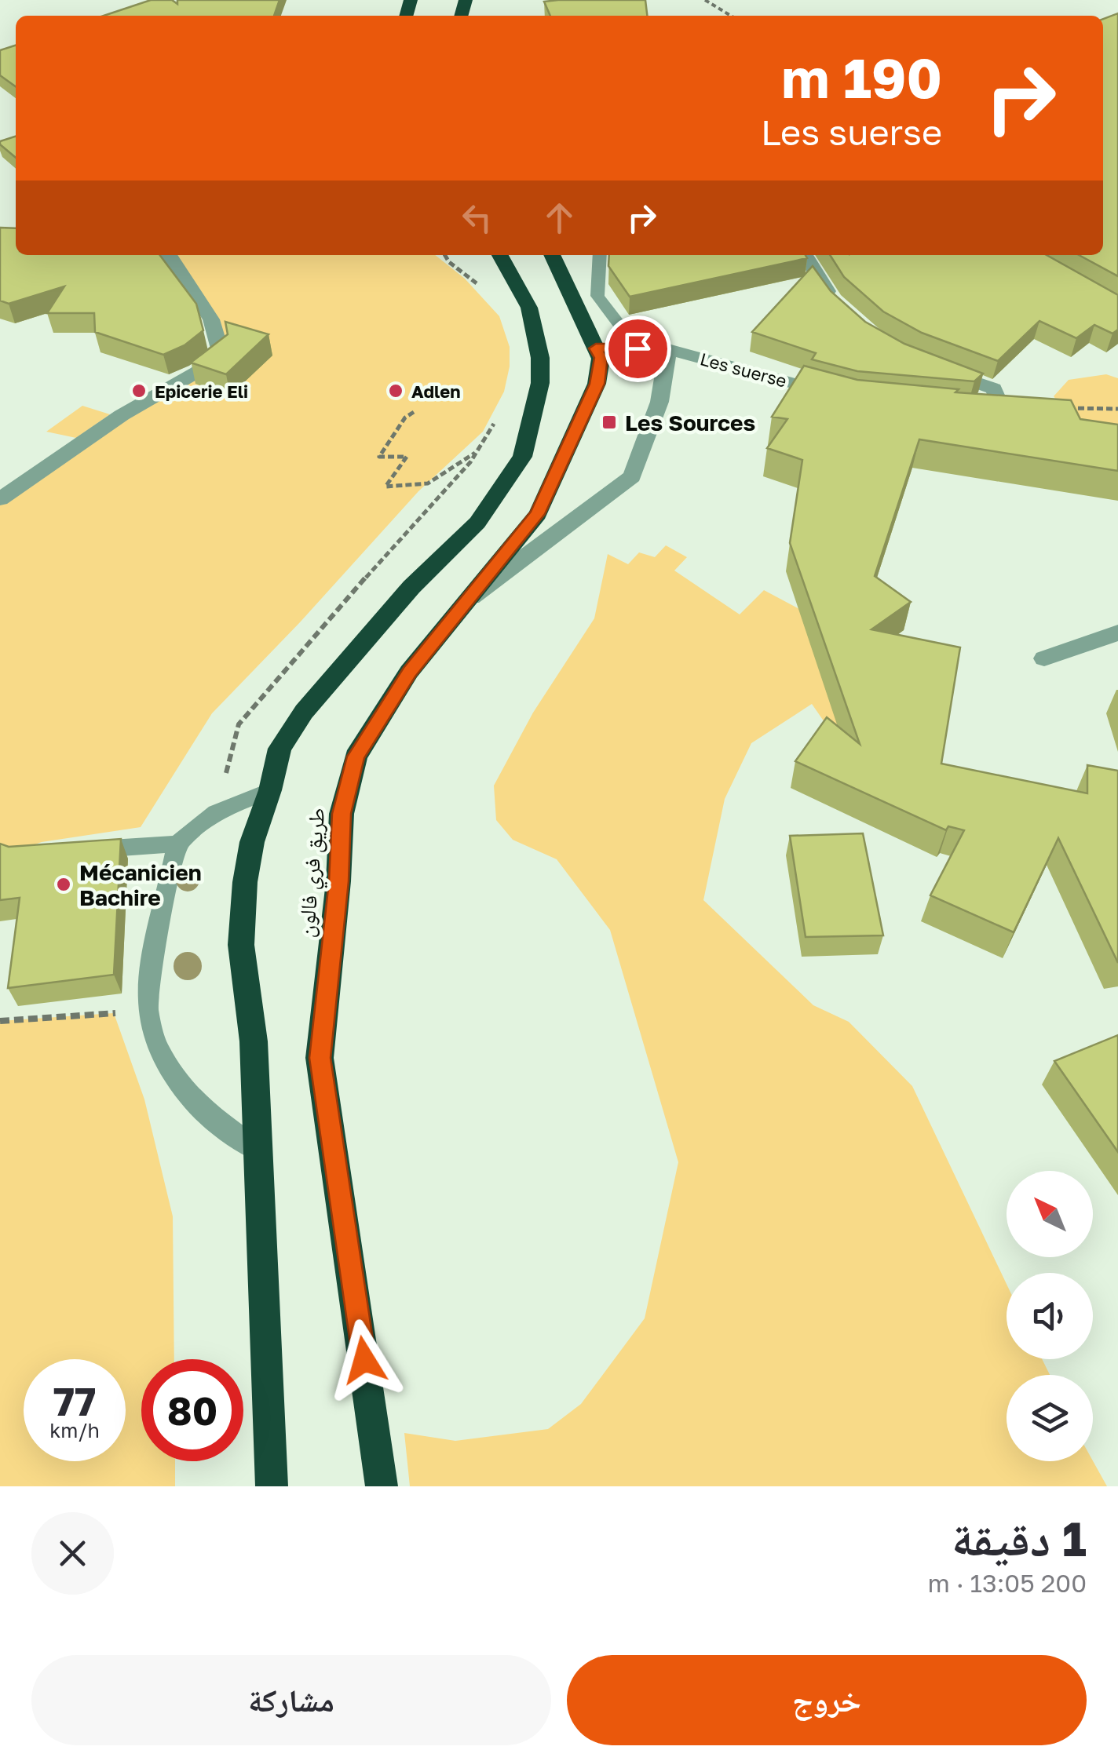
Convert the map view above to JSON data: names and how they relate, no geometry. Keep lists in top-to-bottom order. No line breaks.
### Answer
{"streets":{"highway":["طريق فري فالون"],"street":["Les suerse"]},"crossings":[["Les suerse","طريق فري فالون"]],"places":{"other":["Epicerie Eli","Adlen","Mécanicien Bachire"],"transit":["Les Sources"]},"north":"top left","page":{"turn":["190 m","Les suerse"],"speed":"77 km/h","limit":"80","heading":["1 دقيقة","200 m · 13:05"],"buttons":["خروج","مشاركة"]}}
